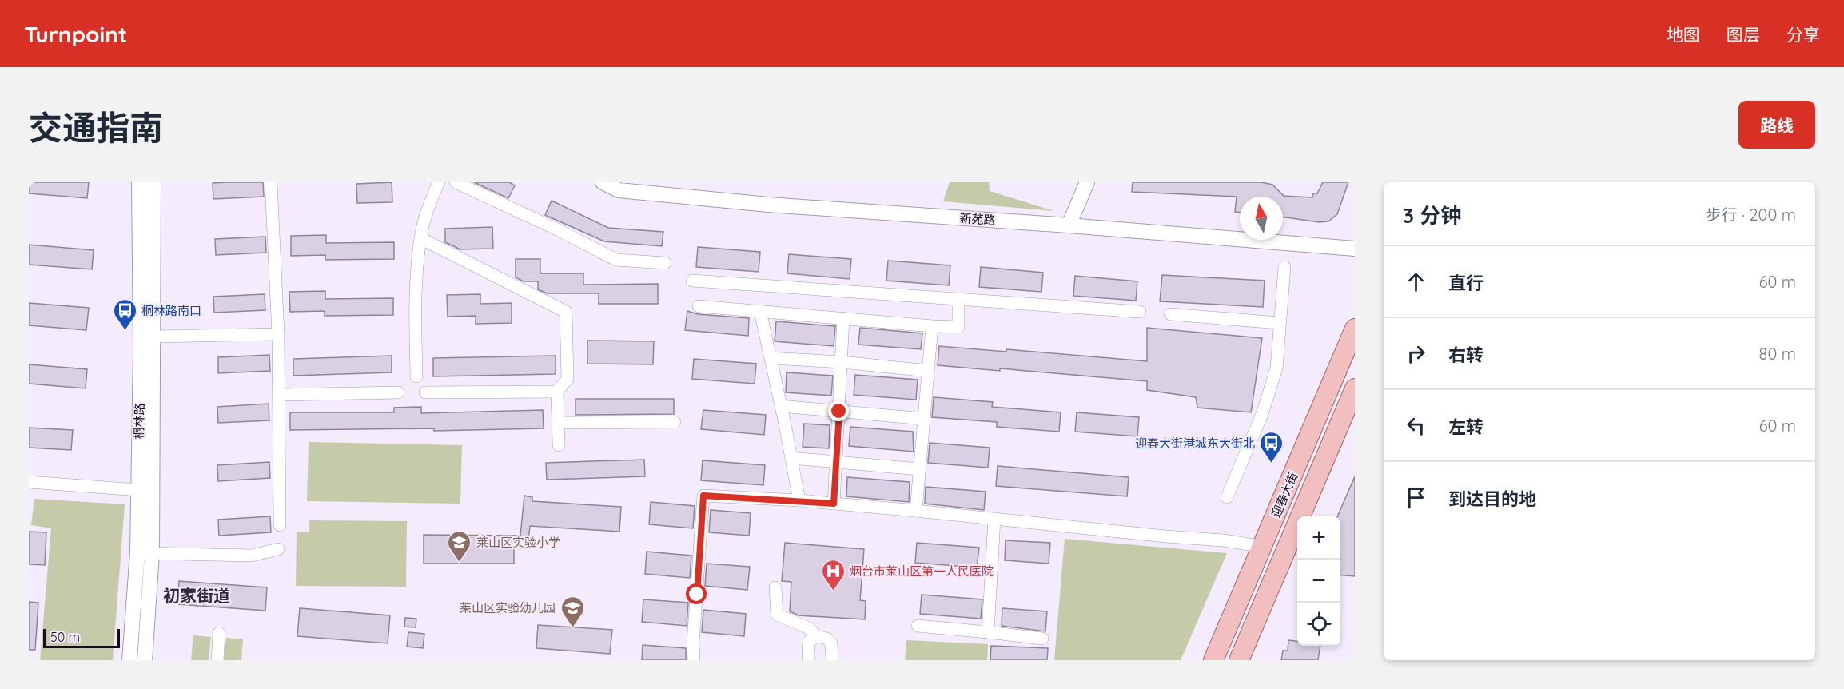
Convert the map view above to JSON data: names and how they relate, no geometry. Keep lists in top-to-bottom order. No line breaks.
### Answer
{"streets":{"main road":["迎春大街"],"street":["新苑路","桐林路"]},"districts":["初家街道"],"places":{"bus stop":["桐林路南口","迎春大街港城东大街北"],"school or university":["莱山区实验小学","莱山区实验幼儿园"],"hospital":["烟台市莱山区第一人民医院"]},"scale_bar":"50 m","north":"top","page":{"header":"Turnpoint","nav":["地图","图层","分享"],"title":"交通指南","buttons":"路线","heading":["3 分钟","步行 · 200 m"],"list":[["直行","60 m"],["右转","80 m"],["左转","60 m"],"到达目的地"],"map_buttons":["+","−"],"scale":"50 m"}}
